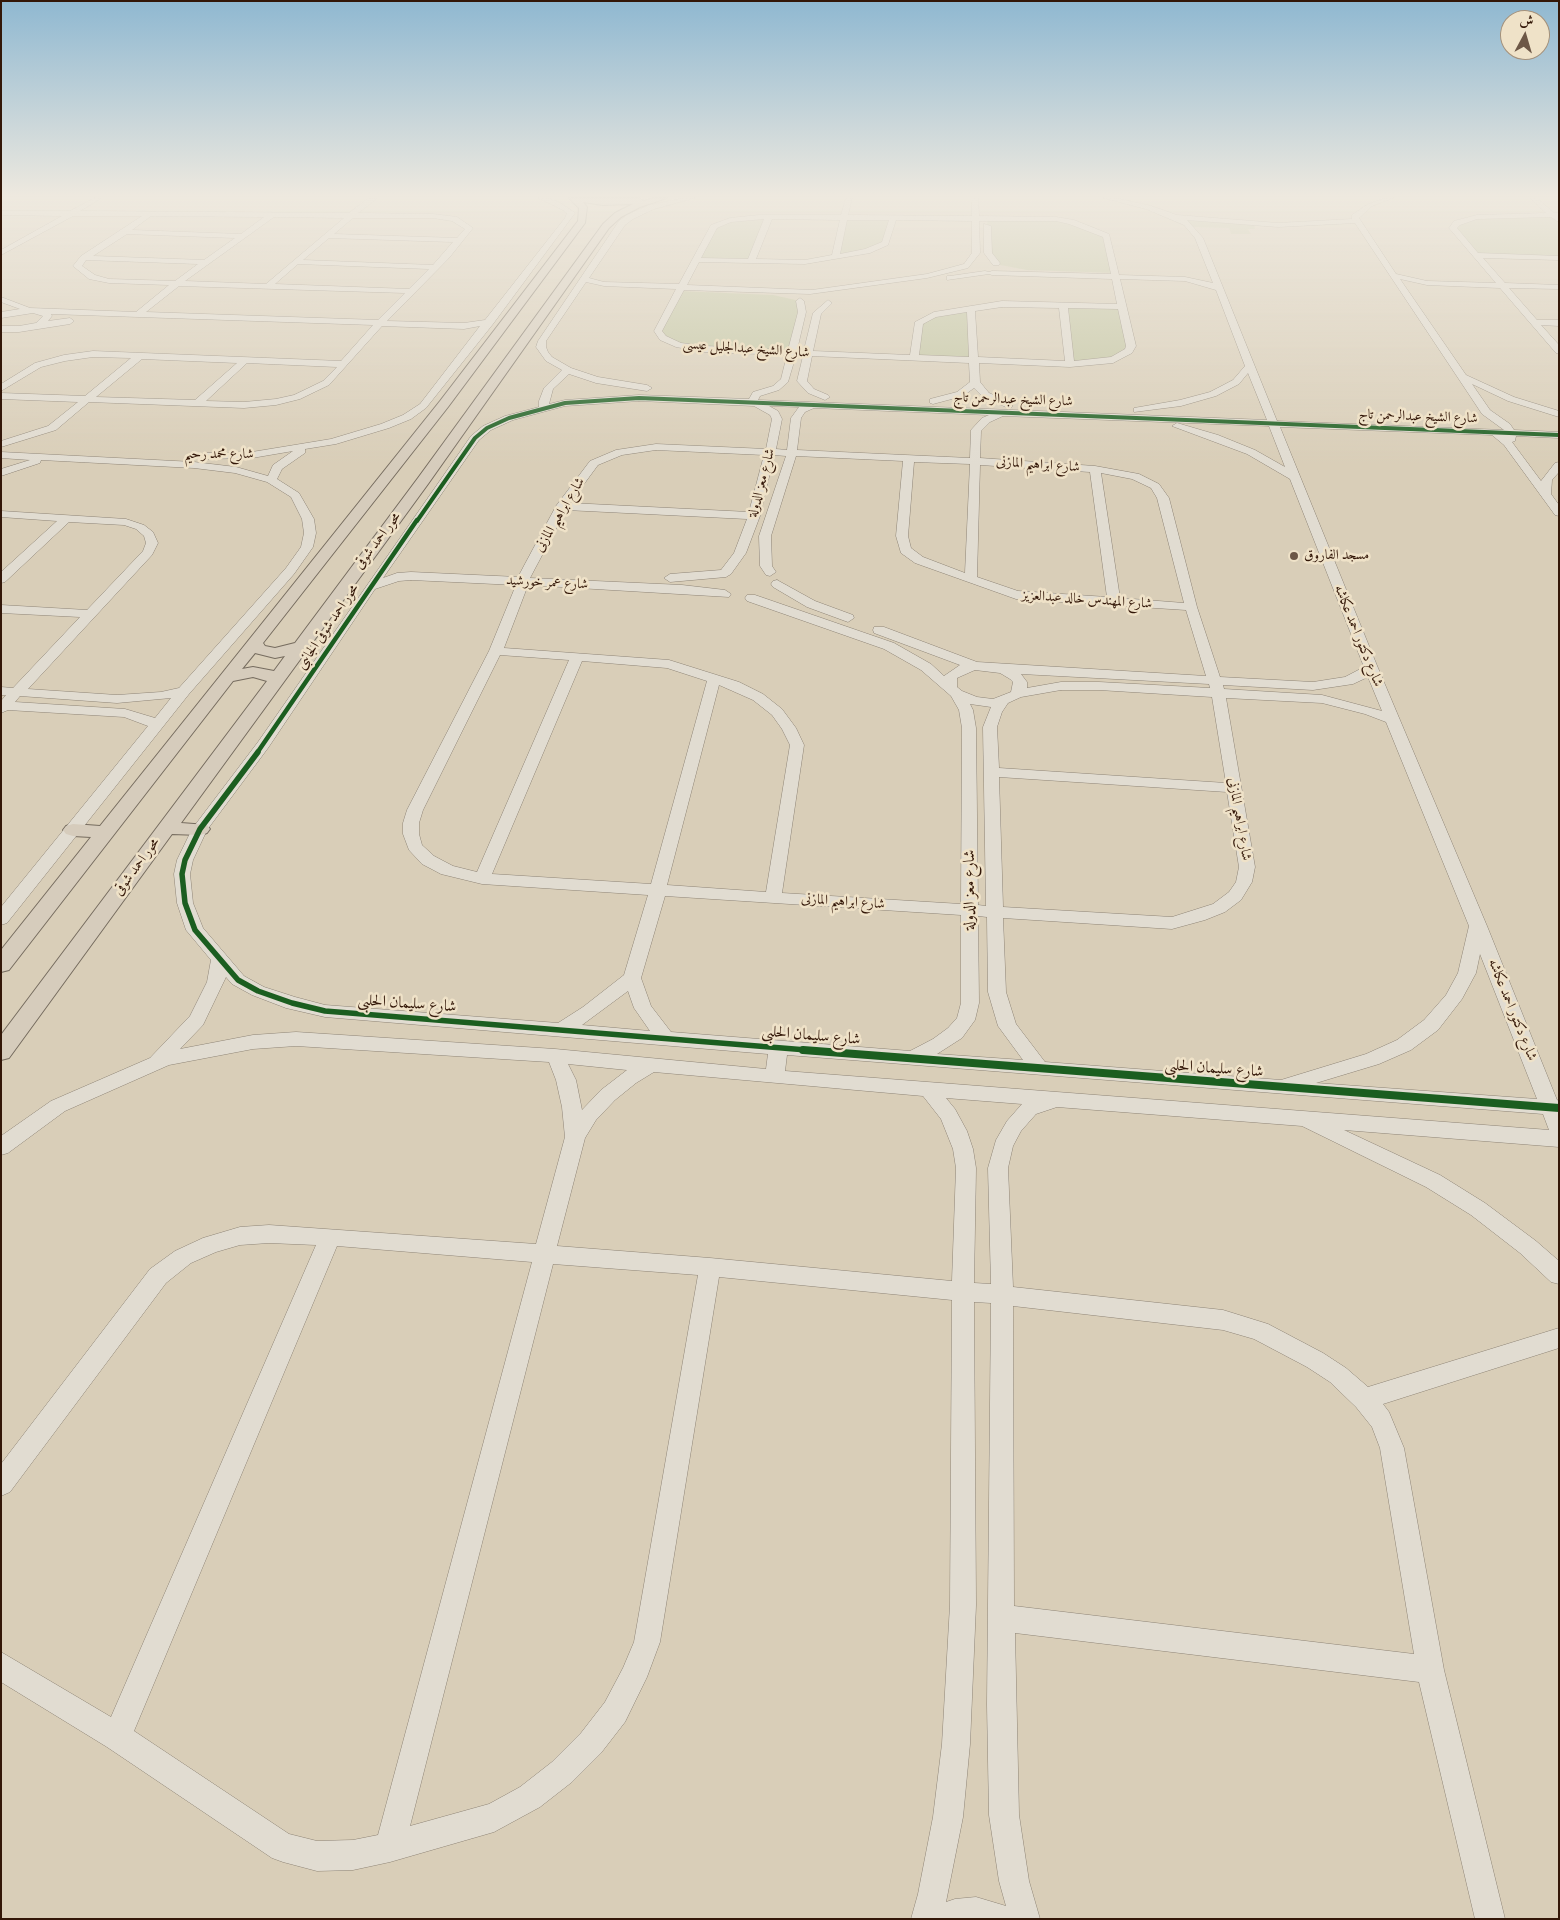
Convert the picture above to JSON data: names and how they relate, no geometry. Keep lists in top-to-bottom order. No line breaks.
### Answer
{"streets":{"main road":["محور احمد شوقى"],"street":["شارع الشيخ عبدالجليل عيسى","شارع الشيخ عبدالرحمن تاج","شارع محمد رحيم","شارع ابراهيم المازنى","شارع معز الدولة","شارع عمر خورشيد","شارع المهندس خالد عبدالعزيز","محور احمد شوقى الجانبى","شارع دكتور احمد عكاشه","شارع سليمان الحلبى"]},"crossings":[["شارع الشيخ عبدالرحمن تاج","شارع معز الدولة"],["شارع الشيخ عبدالرحمن تاج","محور احمد شوقى الجانبى"],["شارع الشيخ عبدالرحمن تاج","شارع دكتور احمد عكاشه"],["شارع ابراهيم المازنى","شارع معز الدولة"],["شارع ابراهيم المازنى","شارع عمر خورشيد"],["شارع ابراهيم المازنى","شارع المهندس خالد عبدالعزيز"],["شارع معز الدولة","شارع عمر خورشيد"],["شارع معز الدولة","شارع سليمان الحلبى"],["شارع عمر خورشيد","محور احمد شوقى الجانبى"],["محور احمد شوقى الجانبى","شارع سليمان الحلبى"],["شارع دكتور احمد عكاشه","شارع سليمان الحلبى"]],"places":["مسجد الفاروق"],"north":"top"}
